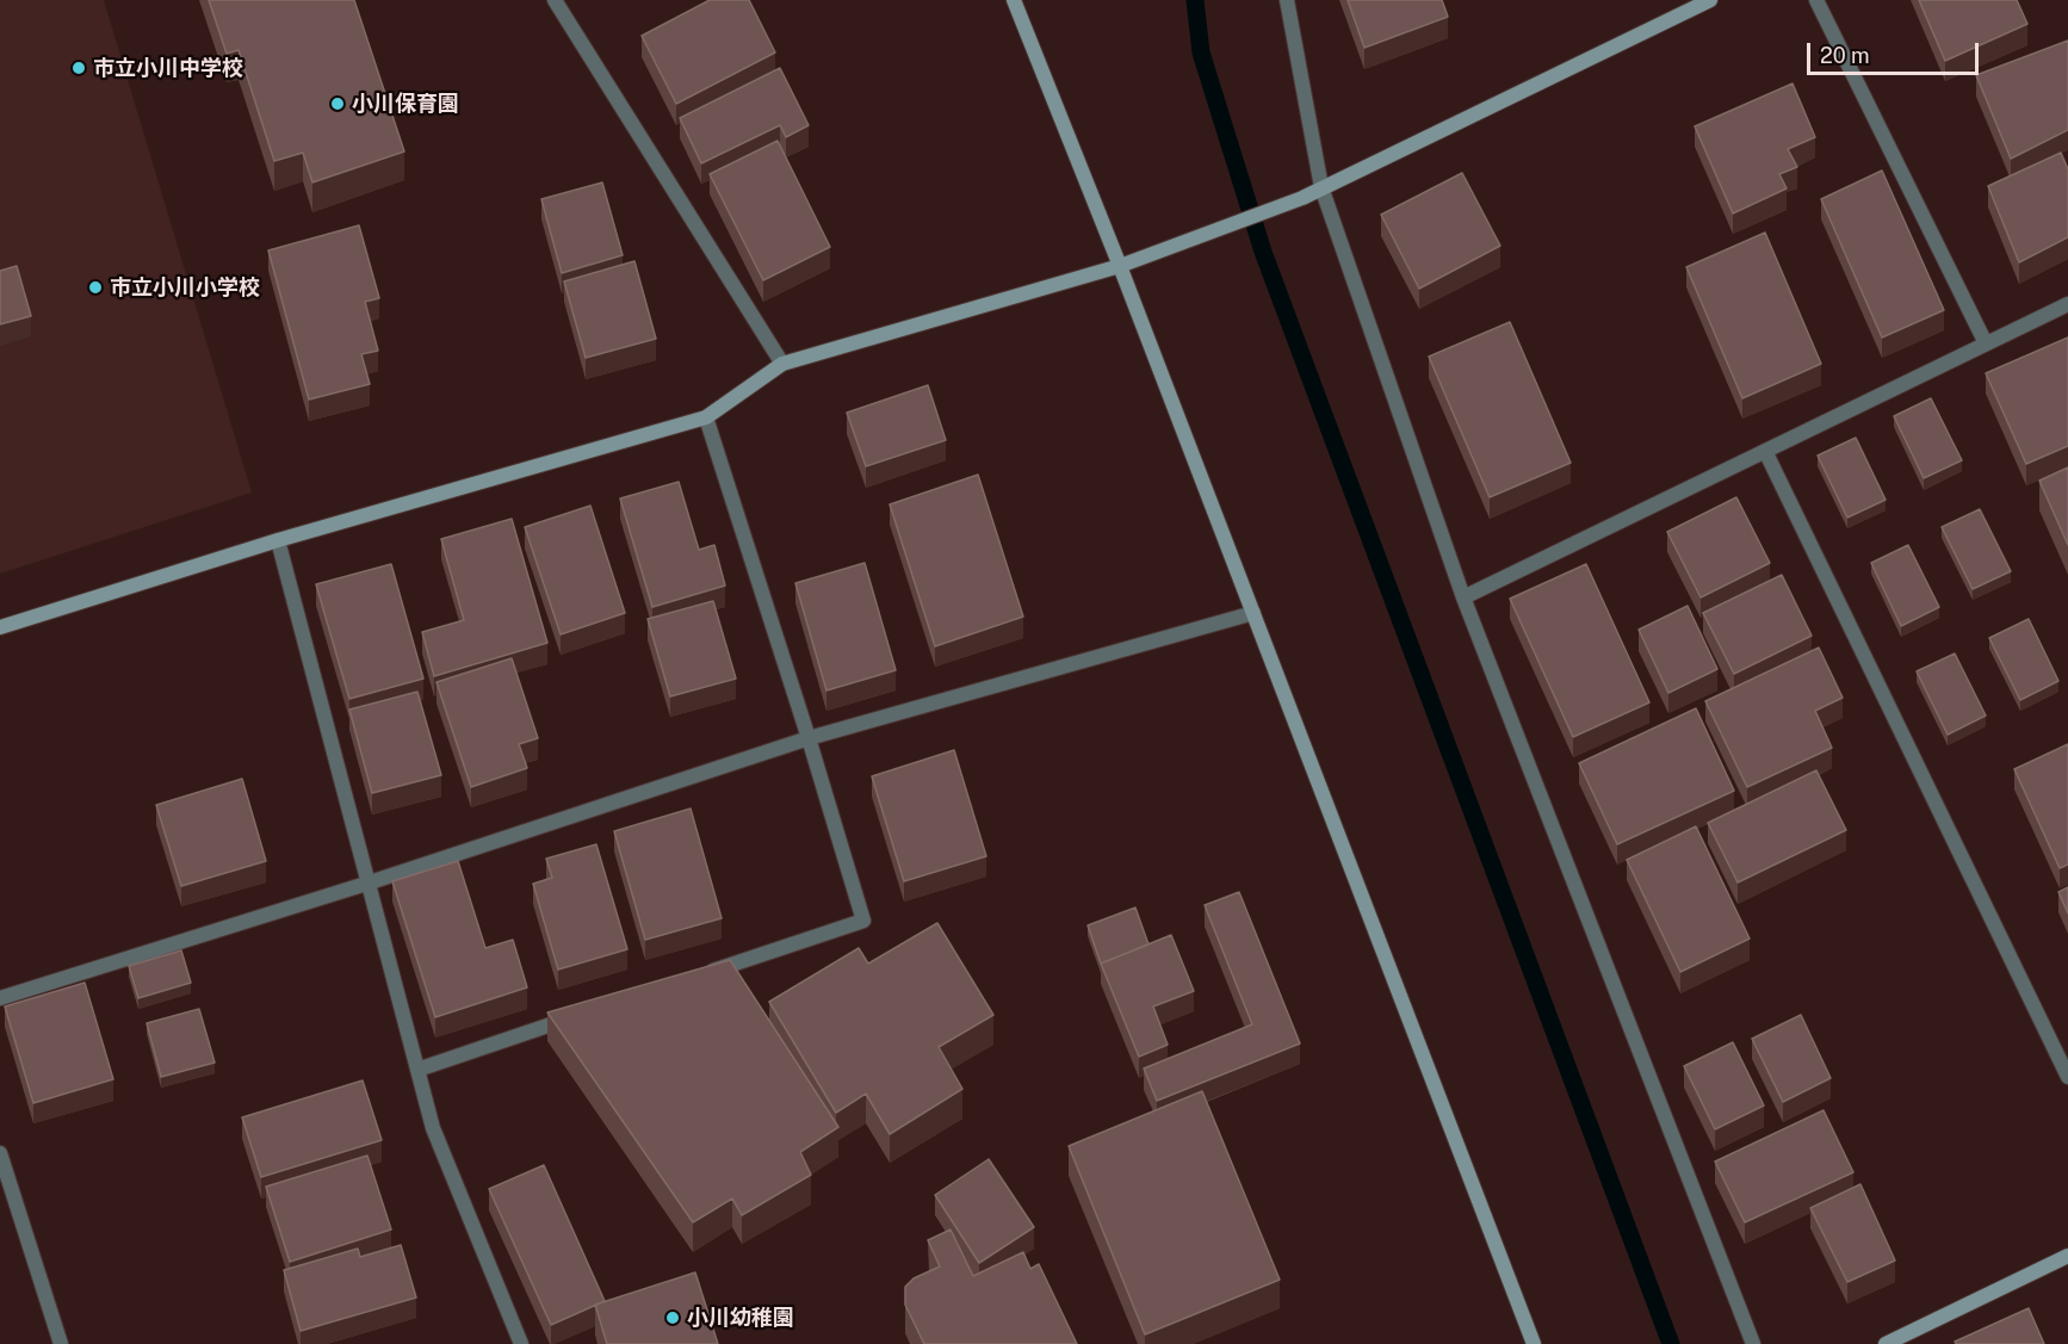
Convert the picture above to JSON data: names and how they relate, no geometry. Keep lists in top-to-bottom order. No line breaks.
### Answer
{"places":["市立小川中学校","小川保育園","市立小川小学校","小川幼稚園"],"scale_bar":"20 m"}
